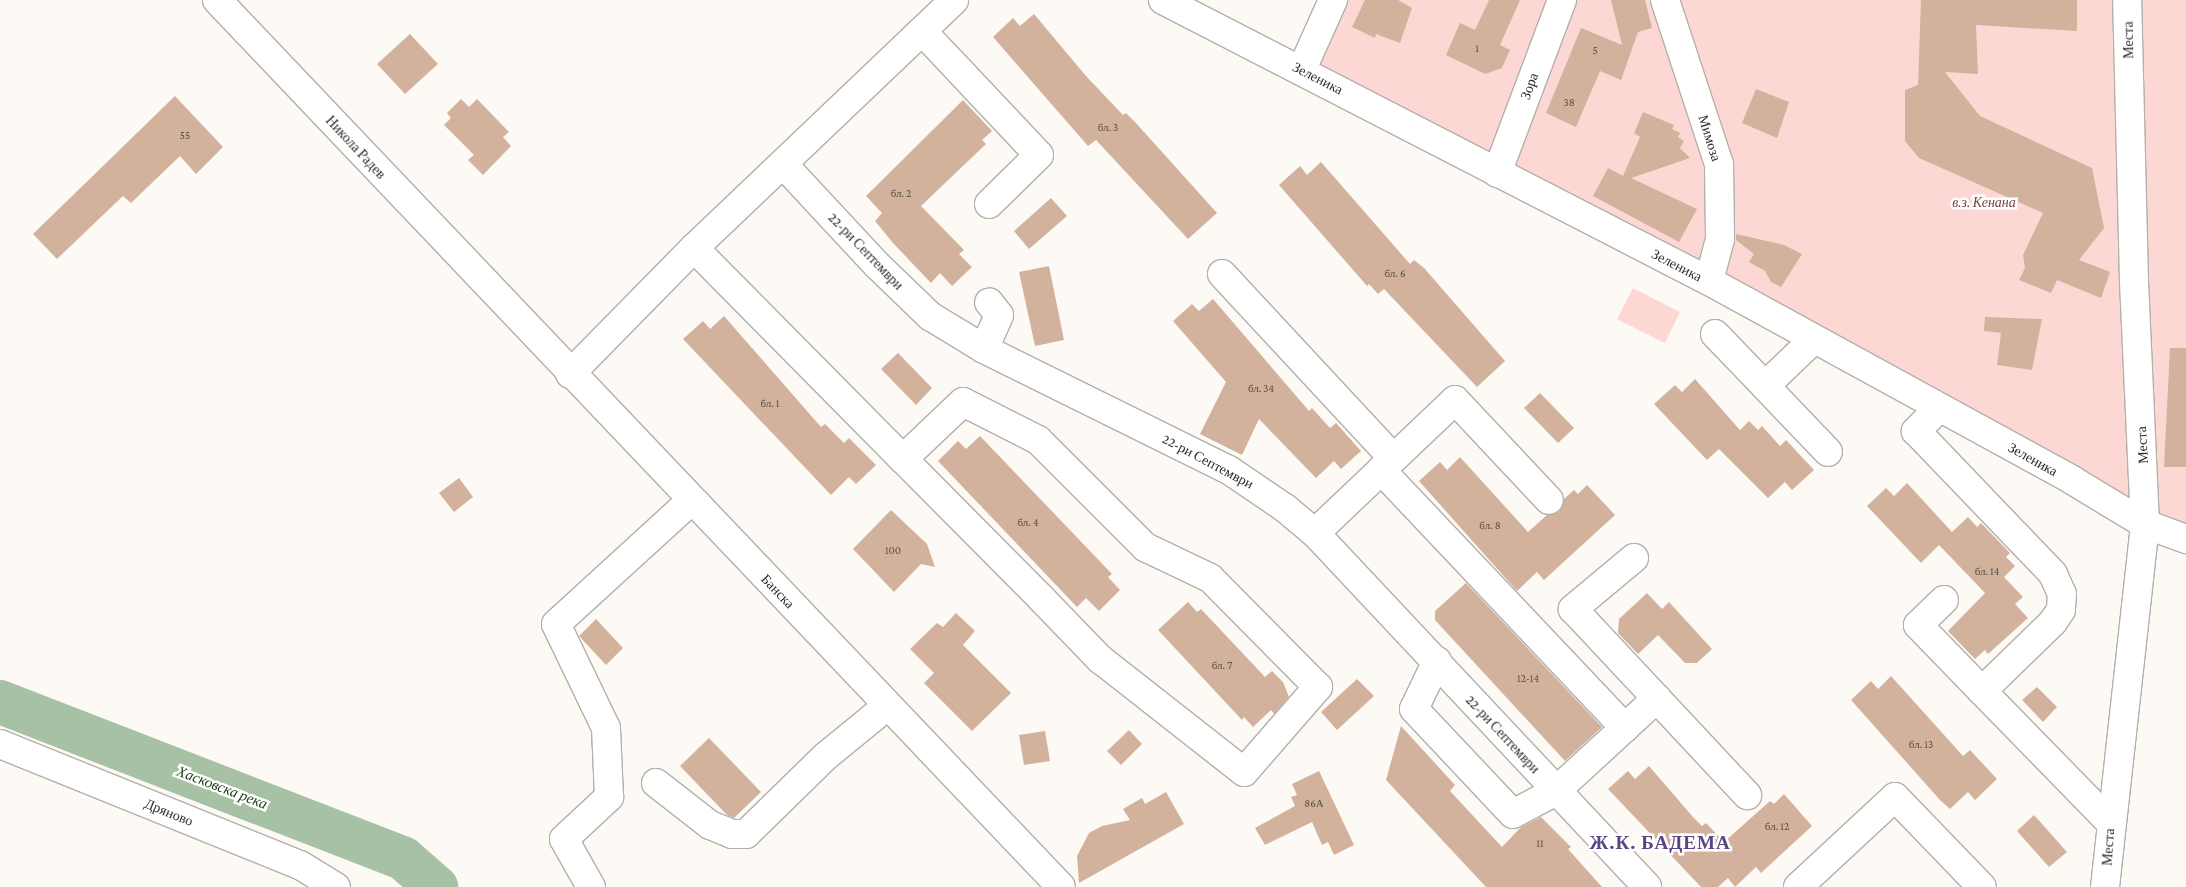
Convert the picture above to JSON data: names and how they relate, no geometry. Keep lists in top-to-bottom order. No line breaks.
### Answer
{"streets":{"street":["Места","Зеленика","Зора","Мимоза","Никола Радев","22-ри Септември","Банска","Дряново"]},"crossings":[["Места","Зеленика"],["Зеленика","Зора"],["Зеленика","Мимоза"],["Никола Радев","Банска"]],"districts":["Ж.К. БАДЕМА"],"water":["Хасковска река"],"parks":["в.з. Кенана"],"house_numbers":["1","5","38","бл. 3","55","бл. 2","бл. 6","бл. 34","бл. 1","бл. 4","бл. 8","100","бл. 14","бл. 7","12-14","бл. 13","86А","бл. 12","11"]}
